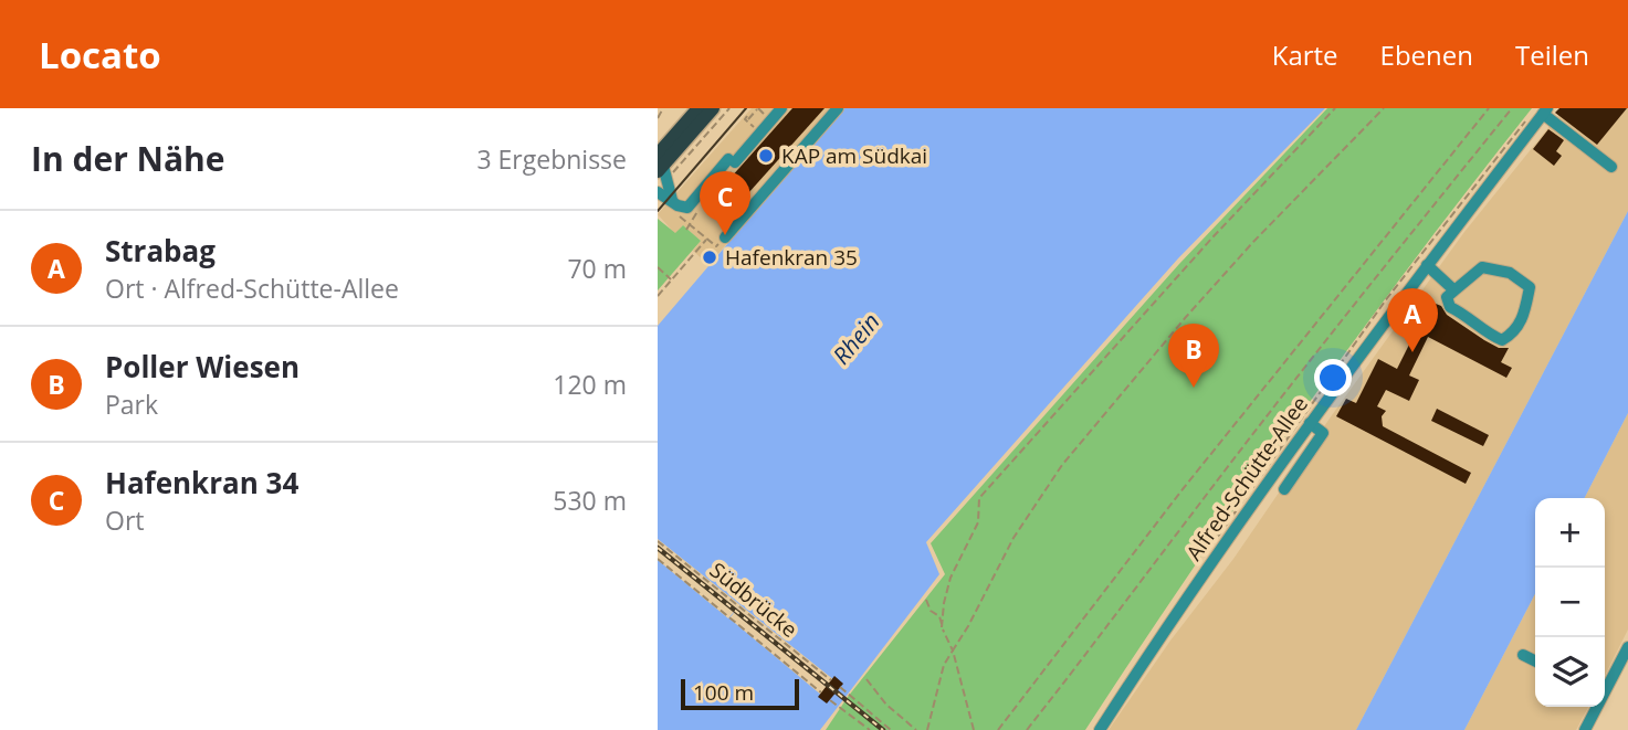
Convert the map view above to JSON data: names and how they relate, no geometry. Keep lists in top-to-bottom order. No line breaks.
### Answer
{"streets":{"street":["Alfred-Schütte-Allee"],"path":["Südbrücke"]},"water":["Rhein"],"places":["KAP am Südkai","Hafenkran 35"],"scale_bar":"100 m","page":{"header":"Locato","nav":["Karte","Ebenen","Teilen"],"heading":["In der Nähe","3 Ergebnisse"],"pins":["C","A","B"],"list":[{"mark":"A","name":"Strabag","note":"Ort · Alfred-Schütte-Allee","value":"70 m"},{"mark":"B","name":"Poller Wiesen","note":"Park","value":"120 m"},{"mark":"C","name":"Hafenkran 34","note":"Ort","value":"530 m"}],"map_buttons":["+","−"],"scale":"100 m"}}
